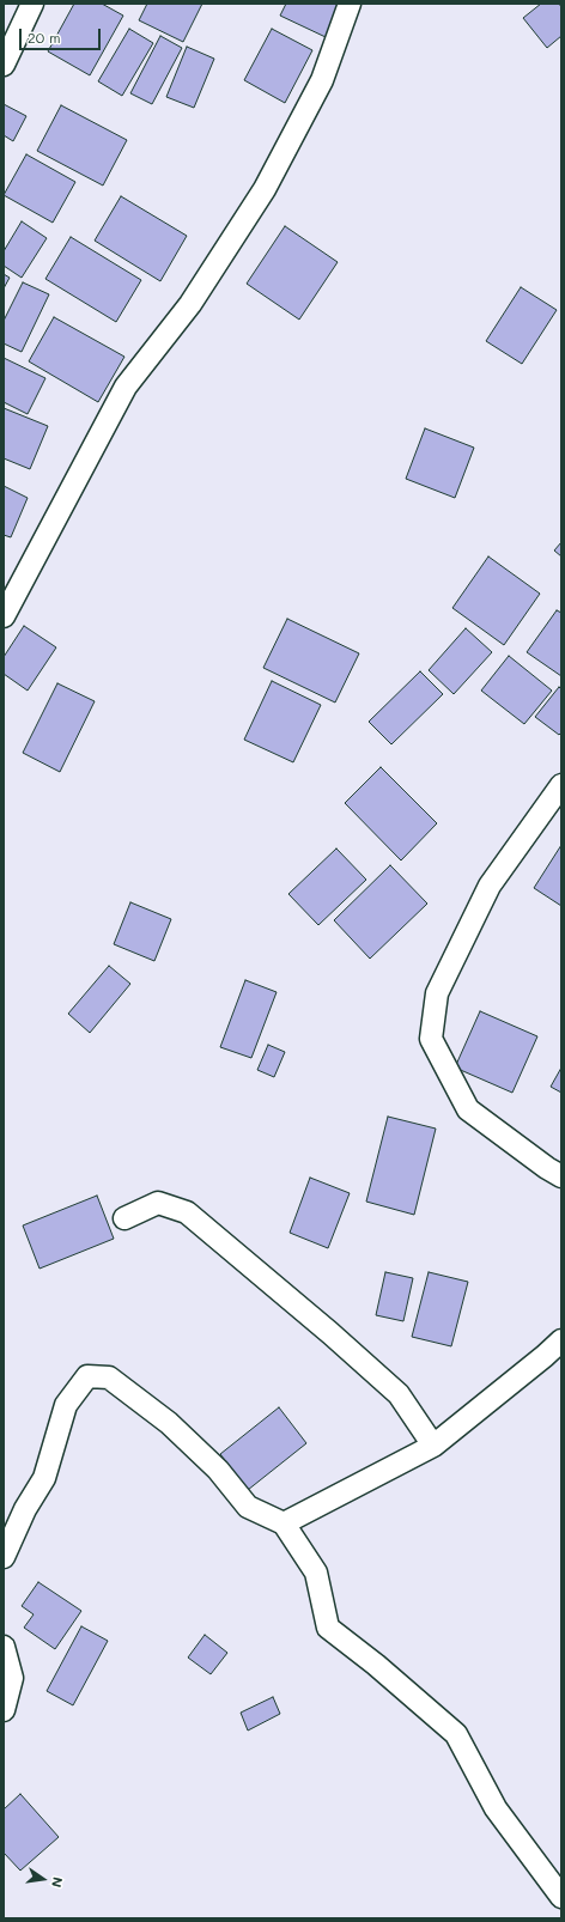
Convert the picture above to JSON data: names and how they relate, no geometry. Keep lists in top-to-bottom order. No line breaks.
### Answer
{"scale_bar":"20 m","north":"right"}
